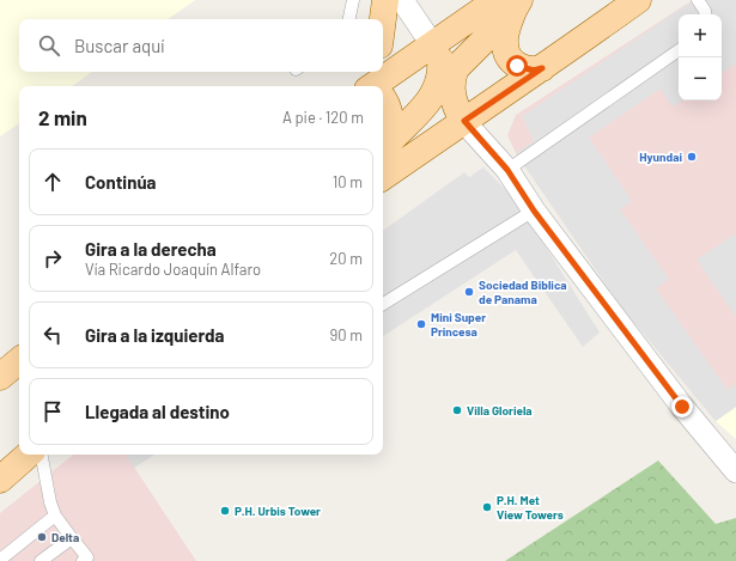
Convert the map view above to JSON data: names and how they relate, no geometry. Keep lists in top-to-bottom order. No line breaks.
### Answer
{"places":["Hyundai","Sociedad Biblica de Panama","Mini Super Princesa","Villa Gloriela","P.H. Met View Towers","P.H. Urbis Tower","Delta"],"page":{"map_buttons":["+","−"],"search":"Buscar aquí","heading":["2 min","A pie · 120 m"],"list":[["Continúa","10 m"],["Gira a la derecha","Vía Ricardo Joaquín Alfaro","20 m"],["Gira a la izquierda","90 m"],"Llegada al destino"]}}
